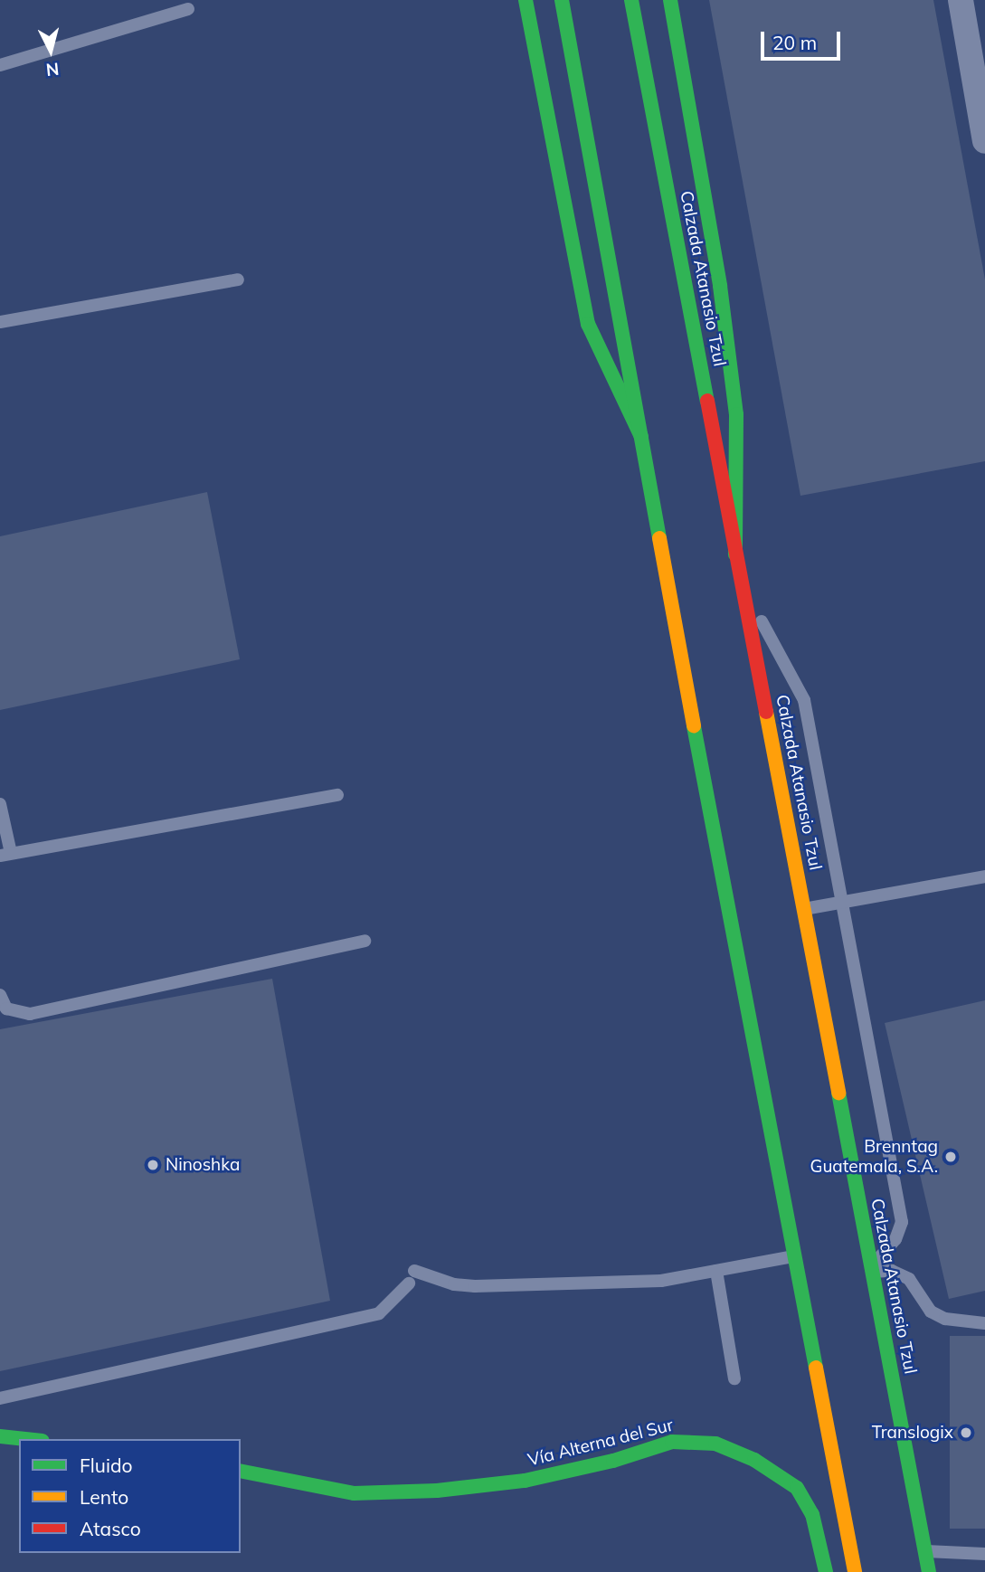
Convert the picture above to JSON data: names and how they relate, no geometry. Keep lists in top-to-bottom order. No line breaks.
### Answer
{"streets":{"main road":["Calzada Atanasio Tzul","Vía Alterna del Sur"]},"places":["Brenntag Guatemala, S.A.","Ninoshka","Translogix"],"legend":["Fluido","Lento","Atasco"],"scale_bar":"20 m","north":"bottom"}
